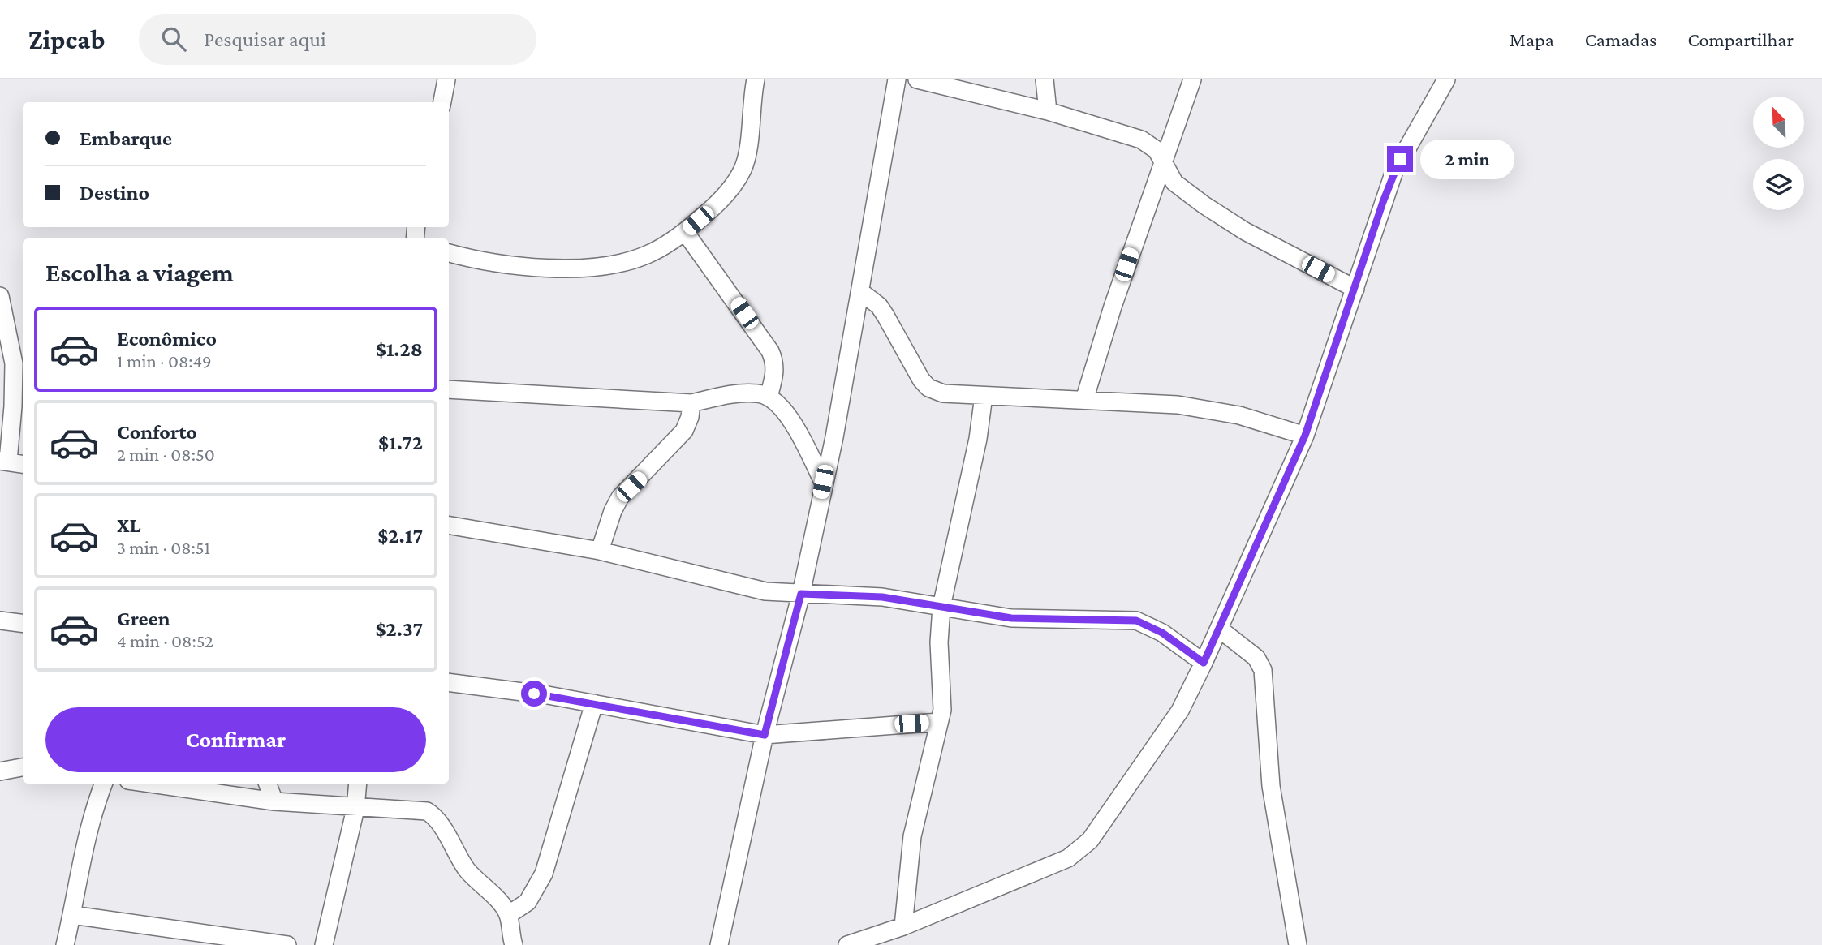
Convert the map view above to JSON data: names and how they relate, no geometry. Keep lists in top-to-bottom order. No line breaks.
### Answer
{"north":"top left","page":{"header":"Zipcab","search":"Pesquisar aqui","nav":["Mapa","Camadas","Compartilhar"],"banner":["Embarque","Destino"],"bubble":"2 min","heading":"Escolha a viagem","list":[{"name":"Econômico","note":"1 min · 08:49","value":"$1.28"},{"name":"Conforto","note":"2 min · 08:50","value":"$1.72"},{"name":"XL","note":"3 min · 08:51","value":"$2.17"},{"name":"Green","note":"4 min · 08:52","value":"$2.37"}],"buttons":"Confirmar"}}
